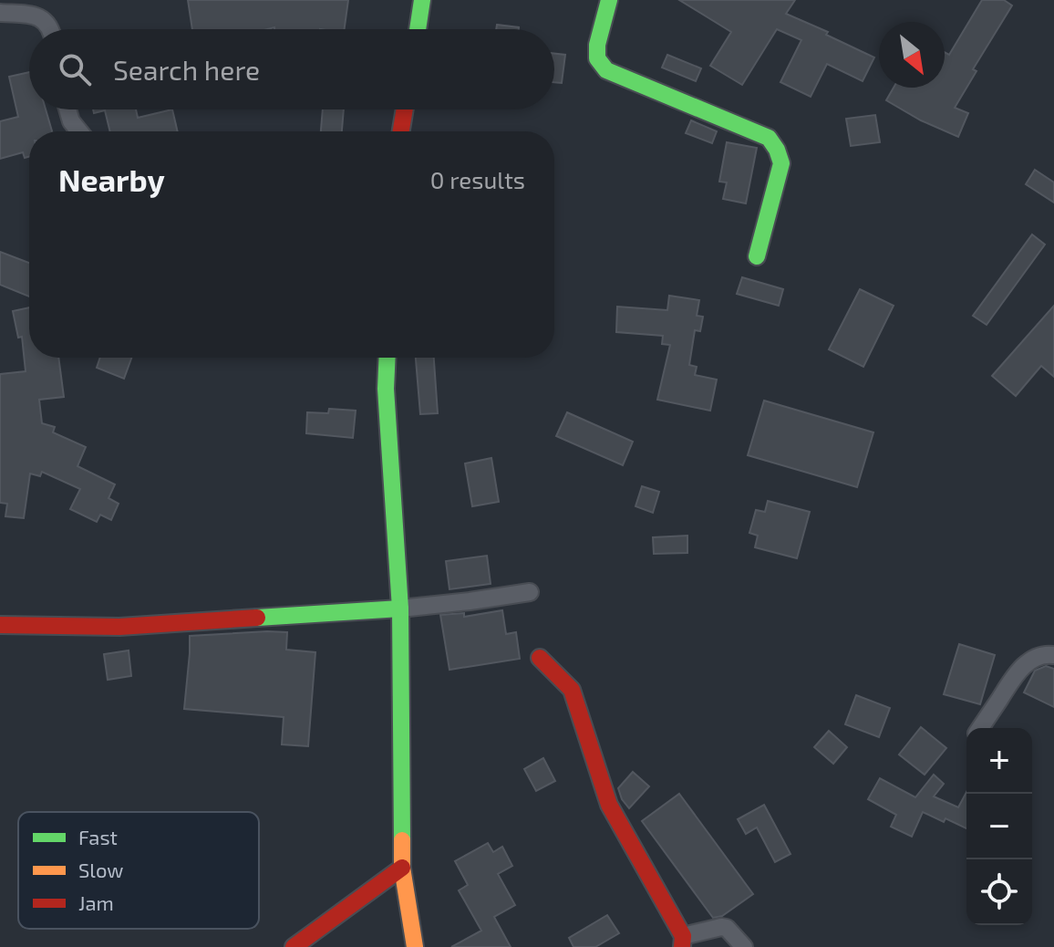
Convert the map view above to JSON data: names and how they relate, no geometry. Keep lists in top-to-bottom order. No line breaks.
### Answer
{"legend":["Fast","Slow","Jam"],"north":"bottom right","page":{"search":"Search here","heading":["Nearby","0 results"],"map_buttons":["+","−"]}}
